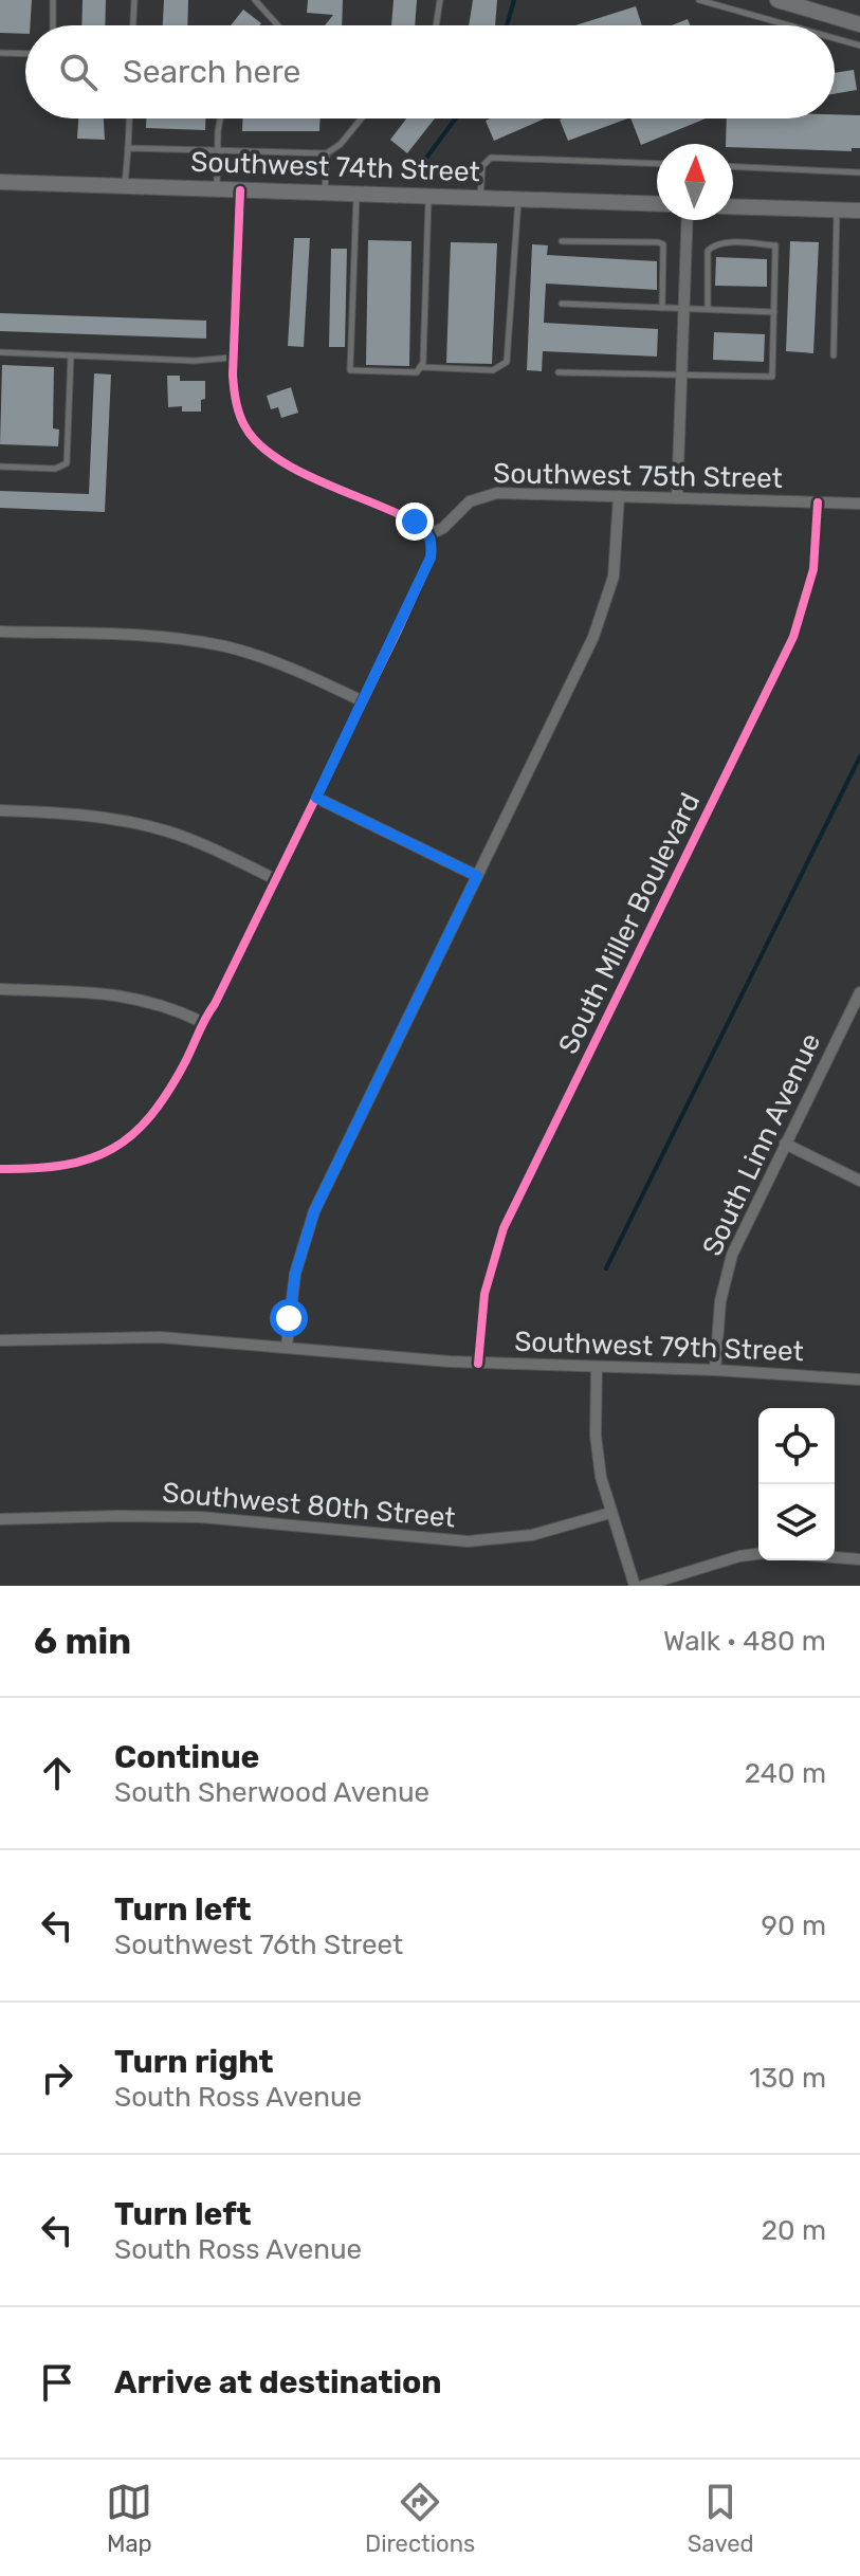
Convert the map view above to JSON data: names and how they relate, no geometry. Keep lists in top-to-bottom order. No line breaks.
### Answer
{"streets":{"main road":["Southwest 74th Street"],"street":["Southwest 75th Street","South Miller Boulevard","South Linn Avenue","Southwest 79th Street","Southwest 80th Street"]},"crossings":[["Southwest 75th Street","South Miller Boulevard"],["South Miller Boulevard","Southwest 79th Street"],["South Linn Avenue","Southwest 79th Street"]],"north":"top","page":{"search":"Search here","heading":["6 min","Walk · 480 m"],"list":[["Continue","South Sherwood Avenue","240 m"],["Turn left","Southwest 76th Street","90 m"],["Turn right","South Ross Avenue","130 m"],["Turn left","South Ross Avenue","20 m"],"Arrive at destination"],"nav":["Map","Directions","Saved"]}}
